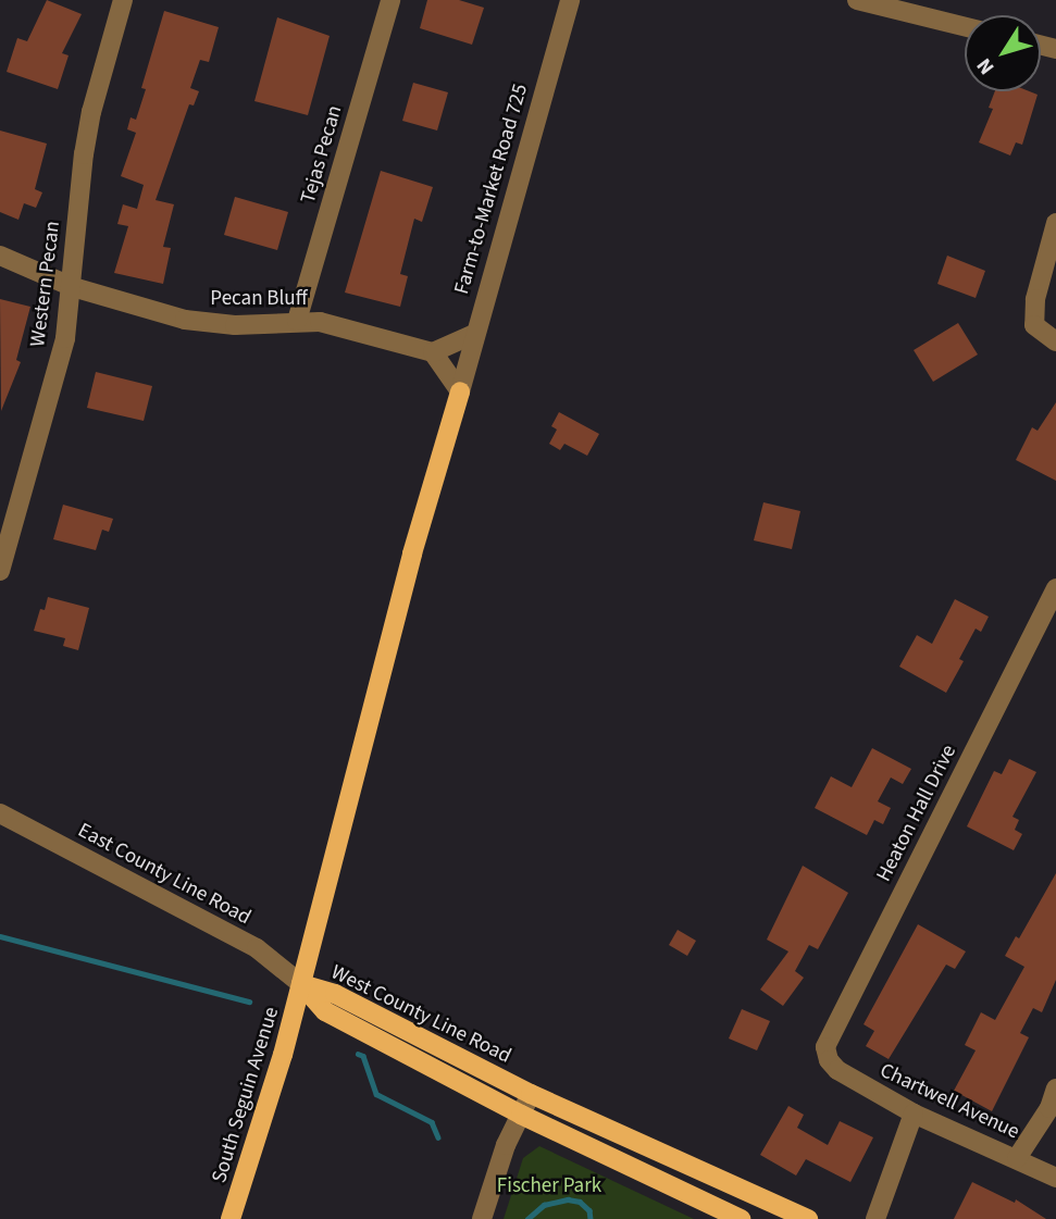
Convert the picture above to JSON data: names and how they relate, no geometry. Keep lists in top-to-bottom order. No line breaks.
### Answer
{"streets":{"main road":["West County Line Road","South Seguin Avenue"],"street":["Tejas Pecan","Farm-to-Market Road 725","Western Pecan","Pecan Bluff","Heaton Hall Drive","East County Line Road","Chartwell Avenue"]},"crossings":[["Tejas Pecan","Pecan Bluff"],["Farm-to-Market Road 725","South Seguin Avenue"],["Western Pecan","Pecan Bluff"],["Heaton Hall Drive","Chartwell Avenue"],["East County Line Road","West County Line Road"],["East County Line Road","South Seguin Avenue"],["West County Line Road","South Seguin Avenue"]],"parks":["Fischer Park"],"north":"bottom left"}
